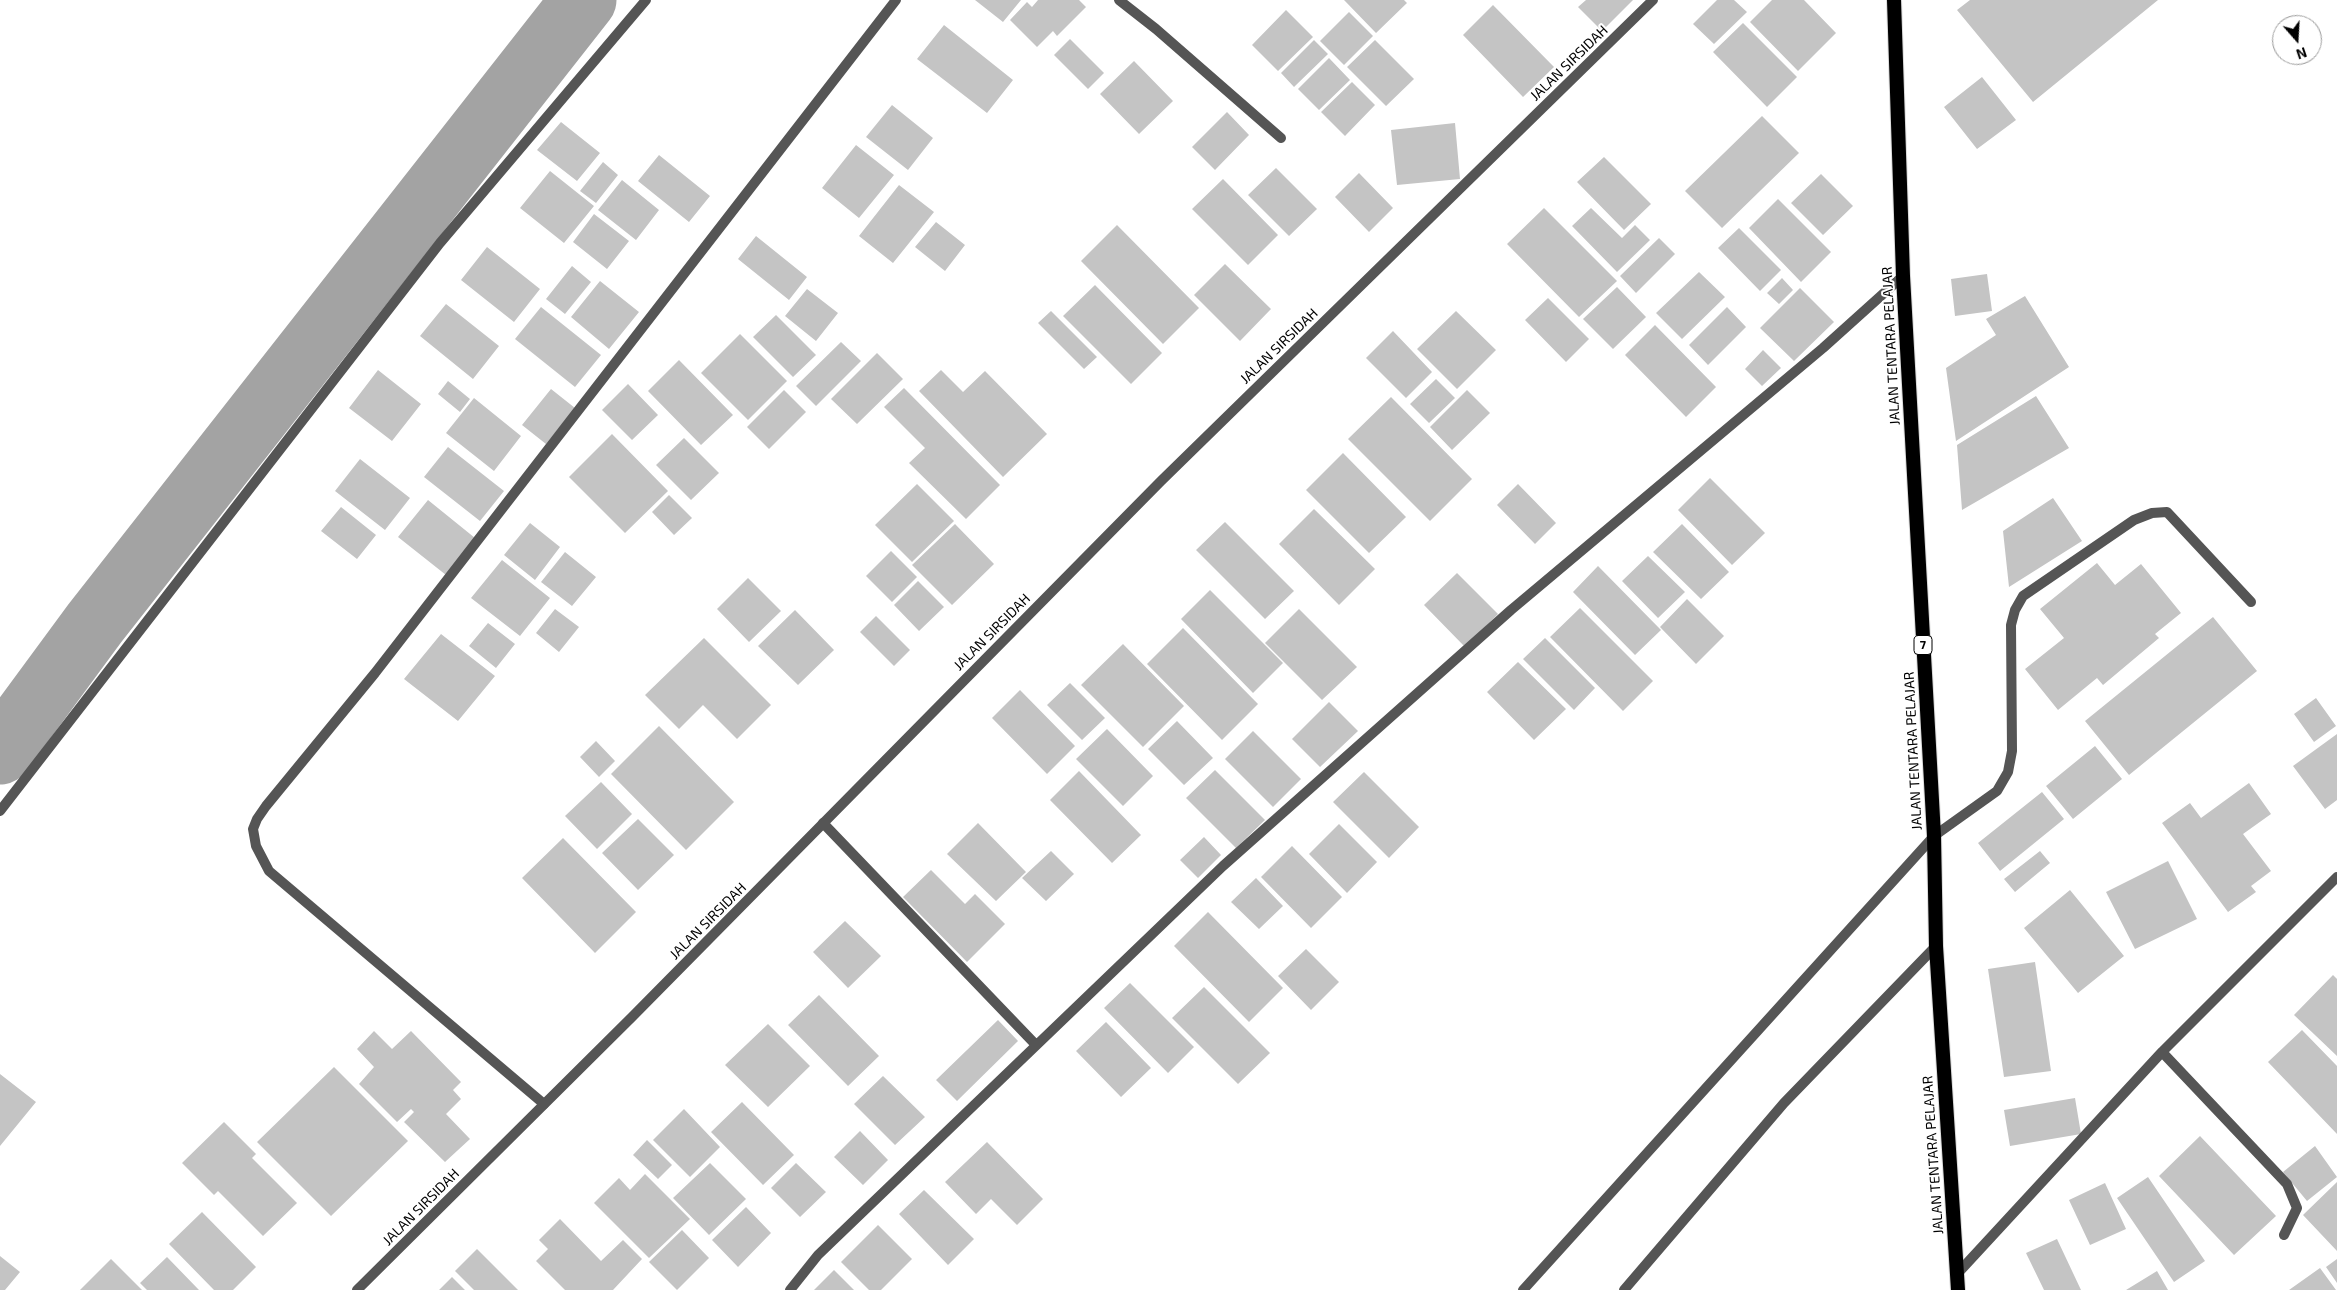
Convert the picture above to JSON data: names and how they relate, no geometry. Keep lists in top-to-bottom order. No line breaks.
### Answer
{"streets":{"highway":["JALAN TENTARA PELAJAR","7"],"street":["JALAN SIRSIDAH"]},"north":"bottom"}
